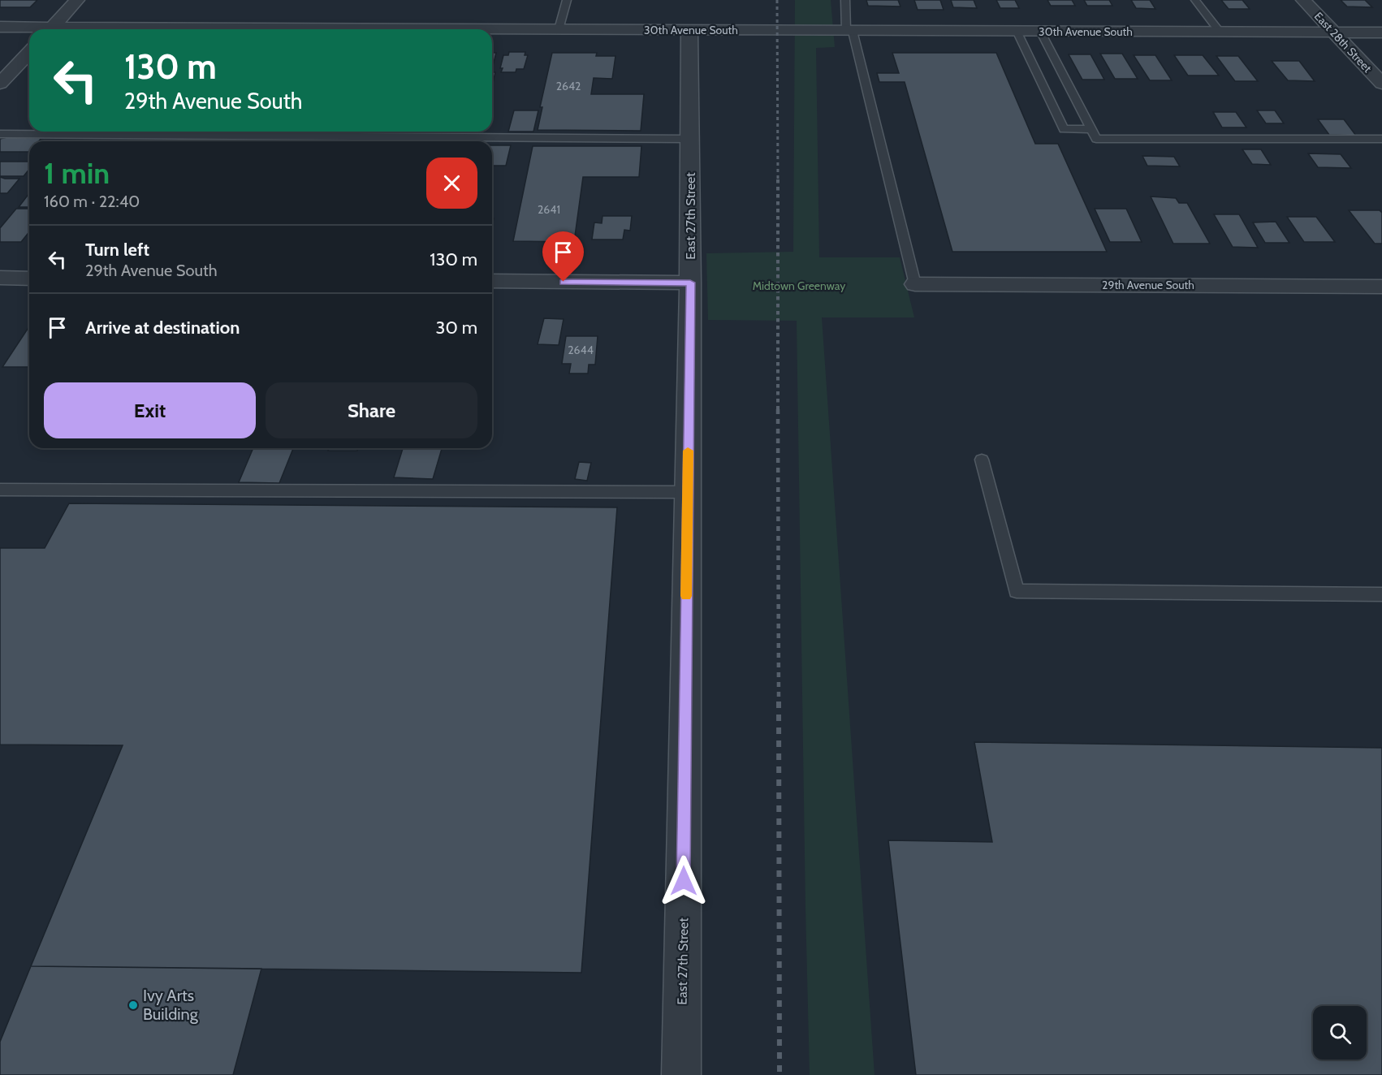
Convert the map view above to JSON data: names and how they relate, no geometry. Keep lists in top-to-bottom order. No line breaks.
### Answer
{"streets":{"street":["30th Avenue South","East 28th Street","East 27th Street","29th Avenue South"]},"crossings":[["30th Avenue South","East 28th Street"],["30th Avenue South","East 27th Street"]],"parks":["Midtown Greenway"],"places":["Ivy Arts Building"],"house_numbers":["2642","2641","2644"],"page":{"turn":["130 m","29th Avenue South"],"heading":["1 min","160 m · 22:40"],"list":[{"name":"Turn left","note":"29th Avenue South","value":"130 m"},{"name":"Arrive at destination","value":"30 m"}],"buttons":["Exit","Share"]}}
